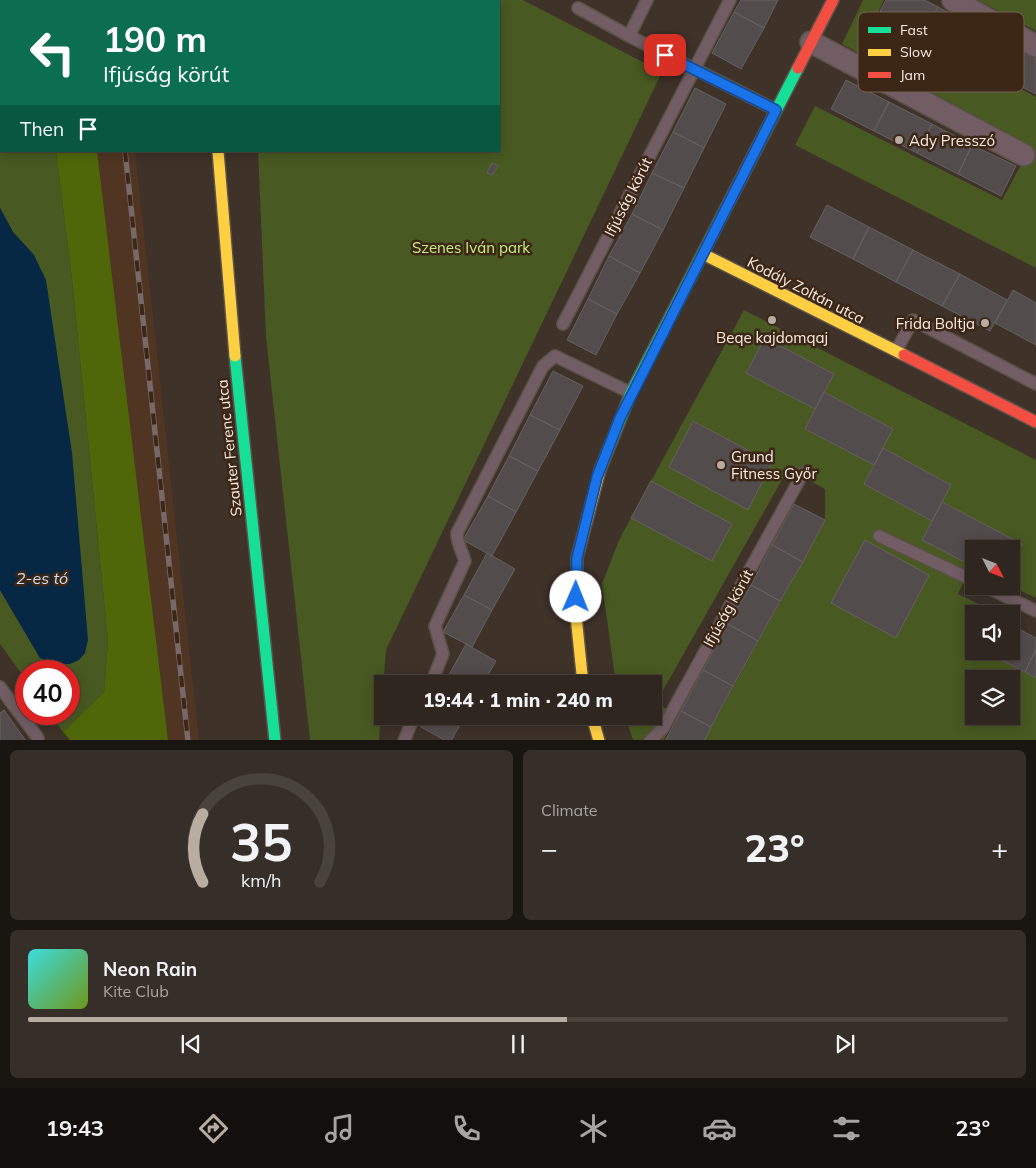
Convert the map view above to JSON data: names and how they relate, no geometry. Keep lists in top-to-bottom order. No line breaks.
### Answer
{"streets":{"street":["Kodály Zoltán utca","Szauter Ferenc utca"],"lane":["Ifjúság körút"]},"water":["2-es tó"],"parks":["Szenes Iván park"],"places":["Ady Presszó","Beqe kajdomqaj","Frida Boltja","Grund Fitness Győr"],"legend":["Fast","Slow","Jam"],"north":"bottom right","page":{"turn":["190 m","Ifjúság körút"],"then":"Then","limit":"40","trip":"19:44 · 1 min · 240 m","tile":"Climate","heat":["−","23°","+"],"song":["Neon Rain","Kite Club"],"tabs":["19:43","23°"],"gauge":["35","km/h"]}}
